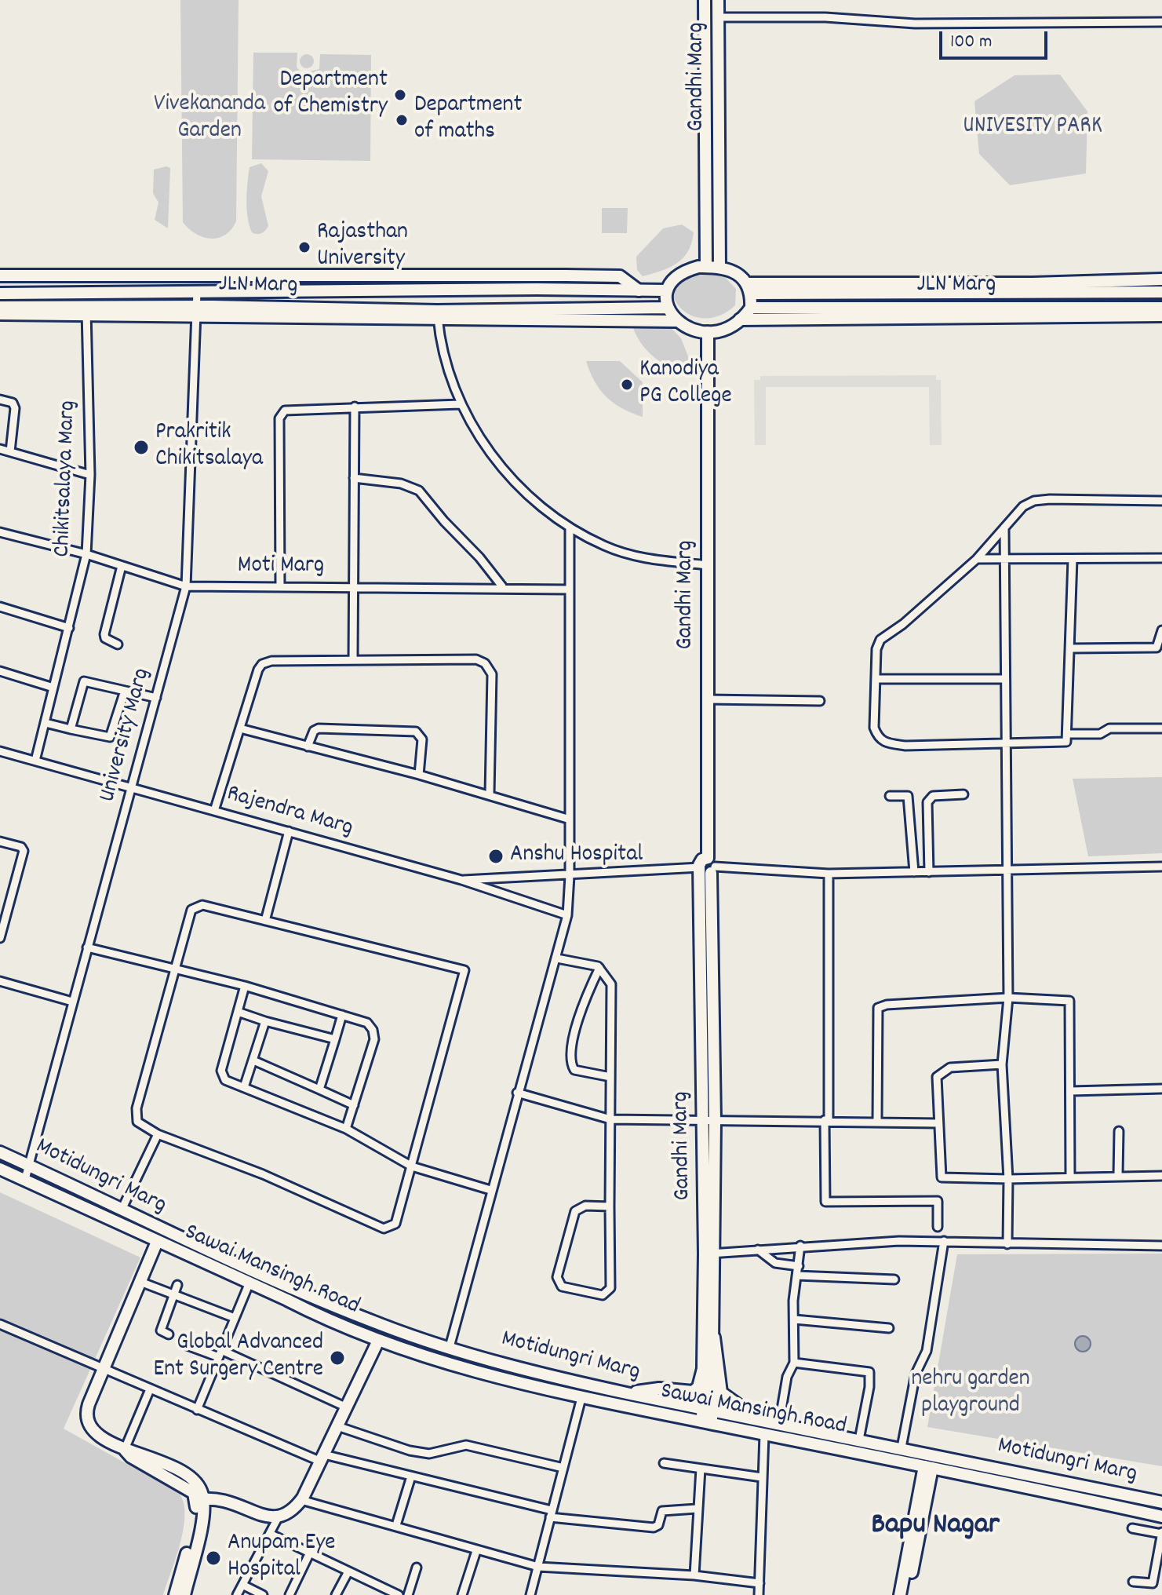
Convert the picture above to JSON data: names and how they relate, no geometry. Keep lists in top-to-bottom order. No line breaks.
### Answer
{"streets":{"main road":["Gandhi Marg","JLN Marg","Motidungri Marg","Sawai Mansingh Road"],"street":["Chikitsalaya Marg","Moti Marg","University Marg","Rajendra Marg"]},"crossings":[["Gandhi Marg","JLN Marg"],["JLN Marg","Chikitsalaya Marg"],["JLN Marg","University Marg"],["Chikitsalaya Marg","Moti Marg"],["Chikitsalaya Marg","Rajendra Marg"],["Moti Marg","University Marg"],["University Marg","Rajendra Marg"],["University Marg","Motidungri Marg"],["University Marg","Sawai Mansingh Road"]],"districts":["Bapu Nagar"],"parks":["Vivekananda Garden","UNIVESITY PARK","nehru garden playground"],"places":["Department of Chemistry","Department of maths","Rajasthan University","Kanodiya PG College","Prakritik Chikitsalaya","Anshu Hospital","Global Advanced Ent Surgery Centre","Anupam Eye Hospital"],"scale_bar":"100 m"}
